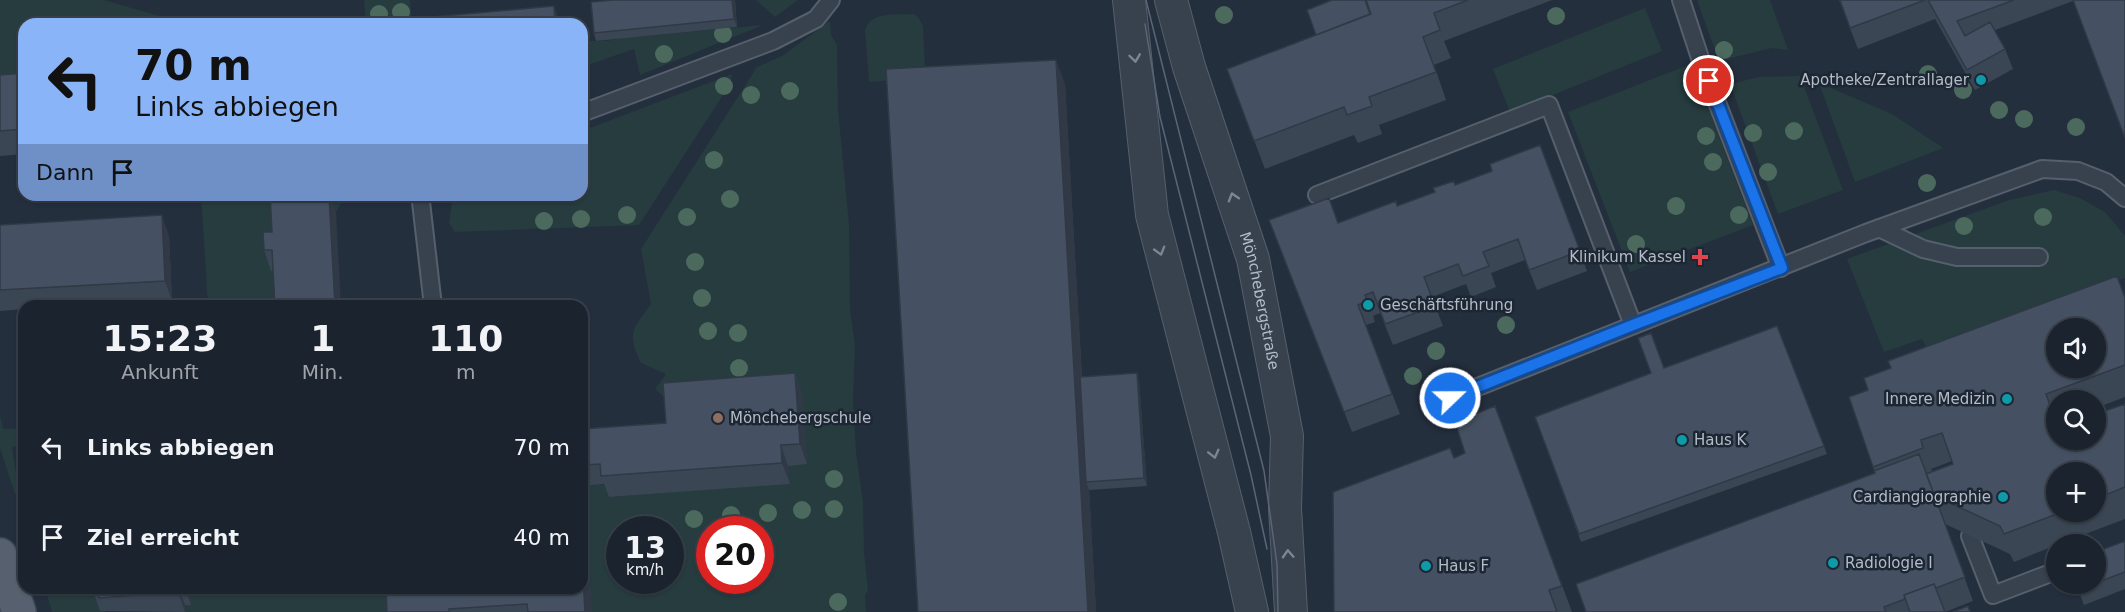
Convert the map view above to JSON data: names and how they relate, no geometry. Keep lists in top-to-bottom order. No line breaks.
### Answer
{"streets":{"street":["Mönchebergstraße"]},"places":{"other":["Apotheke/Zentrallager","Geschäftsführung","Innere Medizin","Mönchebergschule","Haus K","Cardiangiographie","Radiologie I","Haus F"],"health":["Klinikum Kassel"]},"page":{"turn":["70 m","Links abbiegen"],"then":"Dann","eta":["15:23","Ankunft","1","Min.","110","m"],"map_buttons":["+","−"],"list":[{"name":"Links abbiegen","value":"70 m"},{"name":"Ziel erreicht","value":"40 m"}],"speed":"13 km/h","limit":"20"}}
